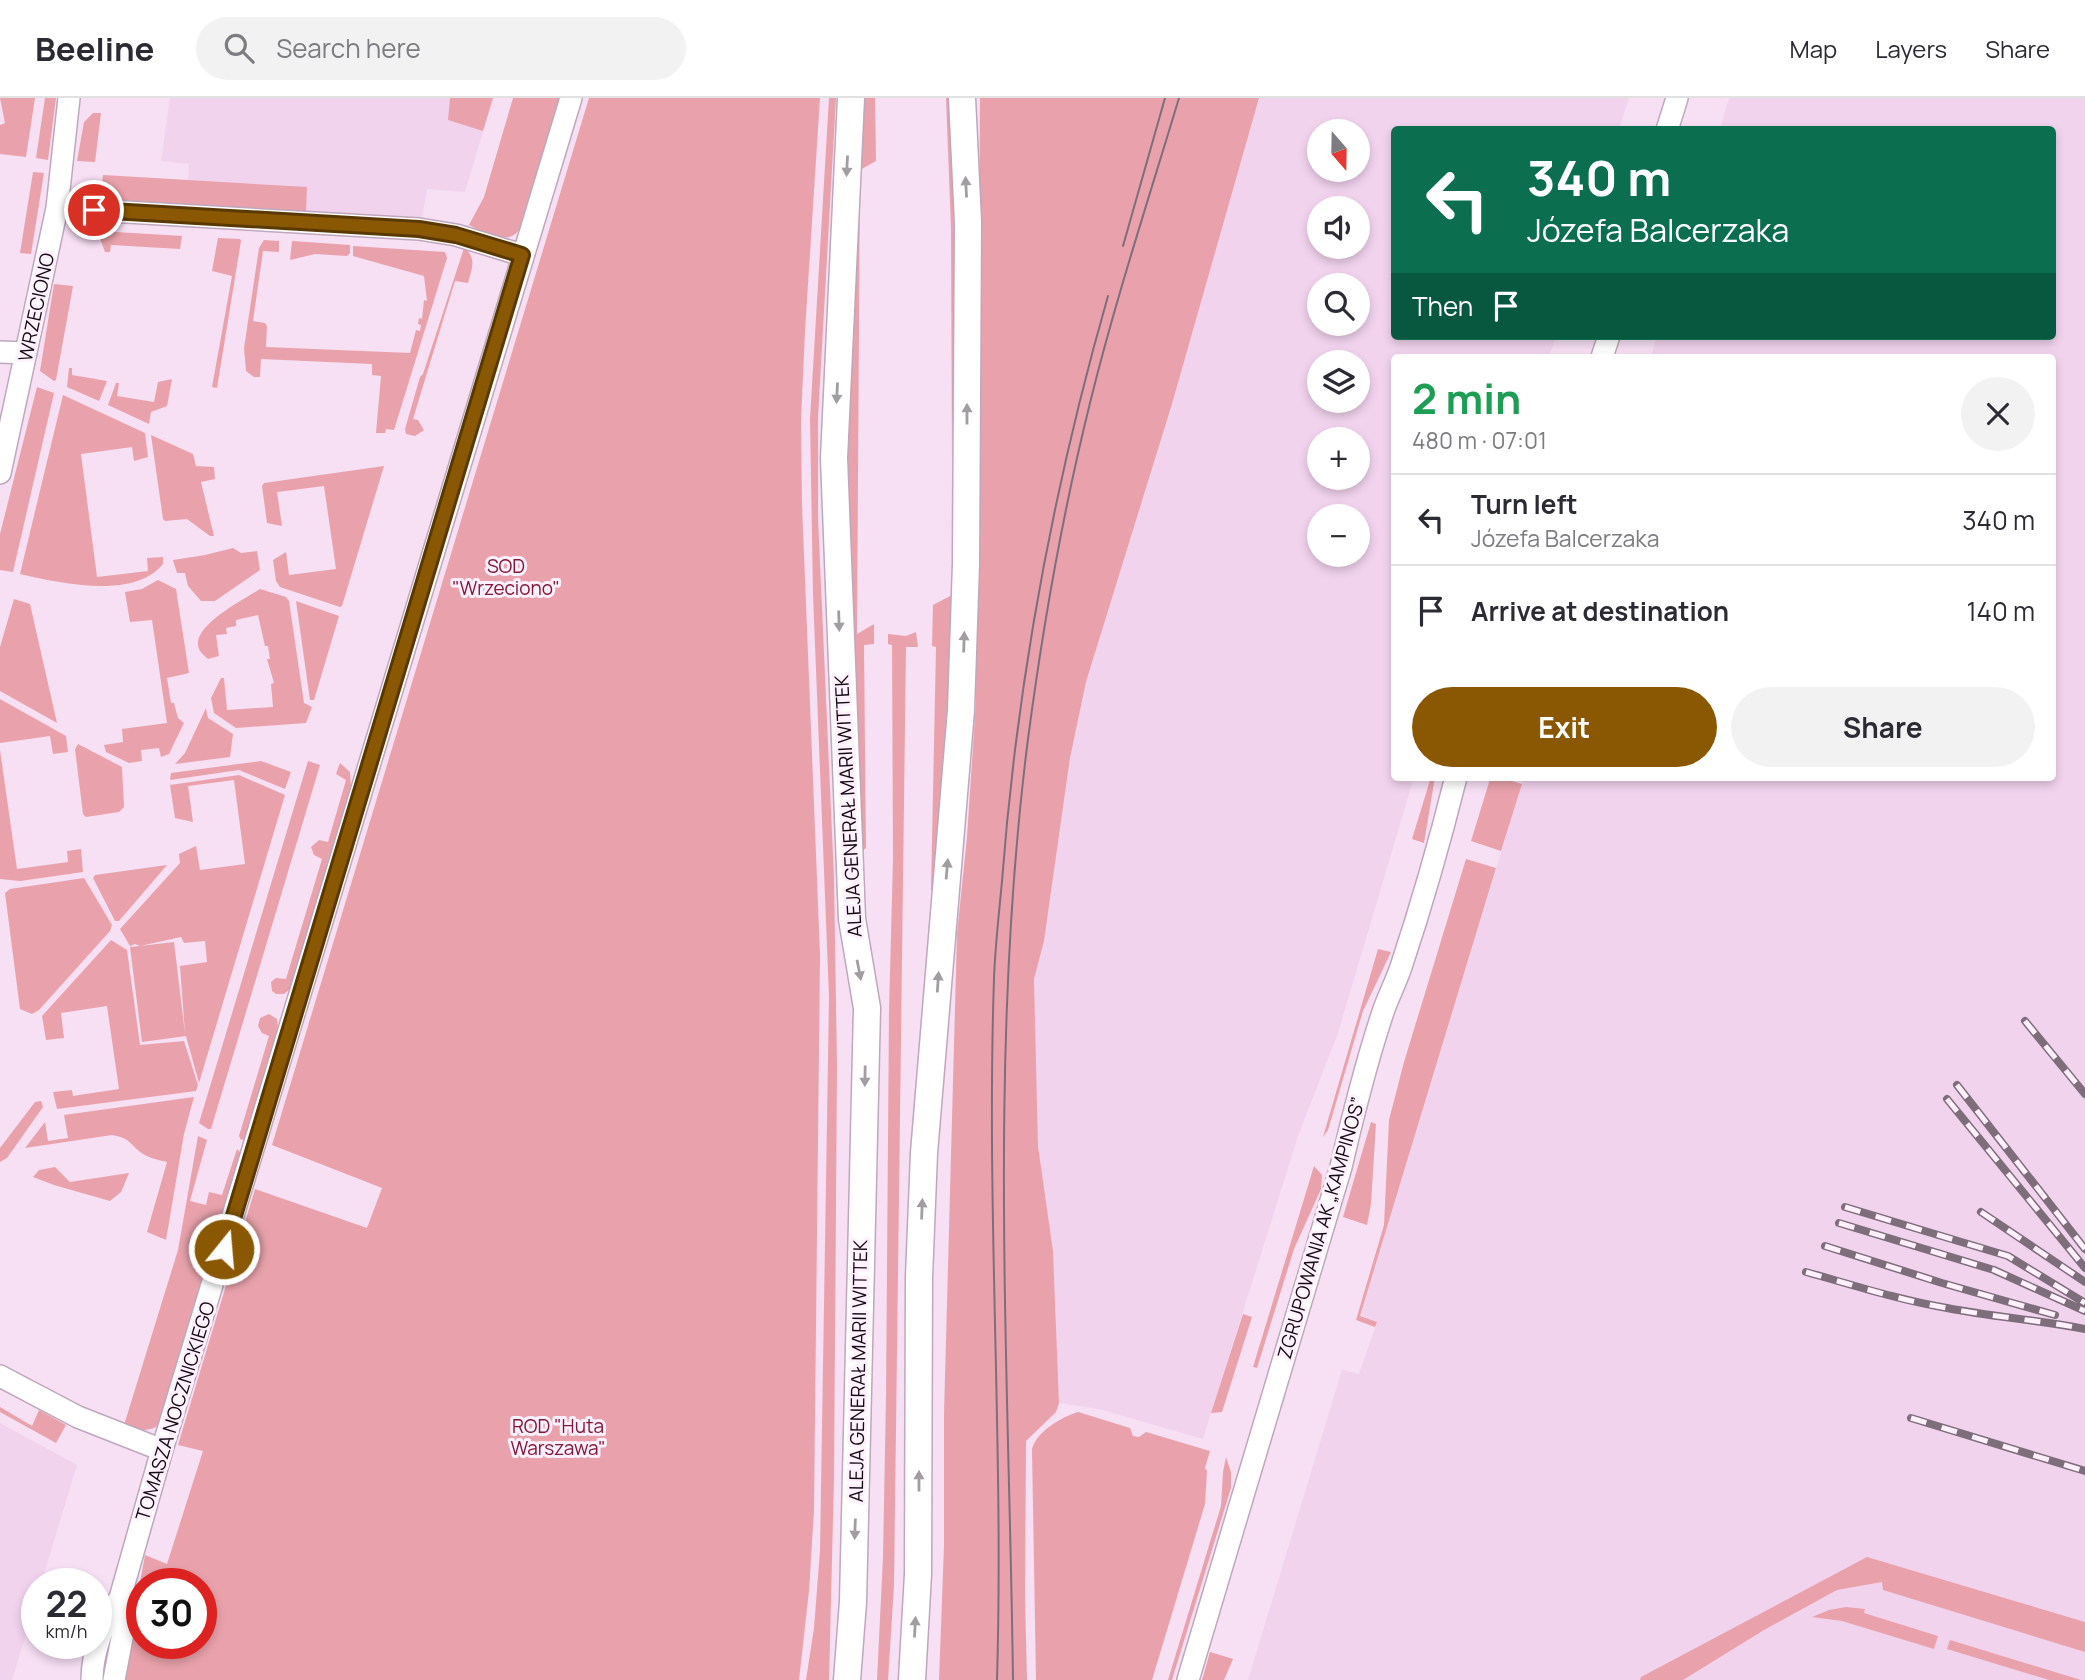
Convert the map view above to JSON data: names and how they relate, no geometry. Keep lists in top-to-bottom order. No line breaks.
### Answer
{"streets":{"main road":["ALEJA GENERAŁ MARII WITTEK"],"street":["WRZECIONO","ZGRUPOWANIA AK „KAMPINOS”","TOMASZA NOCZNICKIEGO"]},"parks":["SOD \"Wrzeciono\"","ROD \"Huta Warszawa\""],"north":"bottom","page":{"header":"Beeline","search":"Search here","nav":["Map","Layers","Share"],"map_buttons":["+","−"],"turn":["340 m","Józefa Balcerzaka"],"then":"Then","heading":["2 min","480 m · 07:01"],"list":[{"name":"Turn left","note":"Józefa Balcerzaka","value":"340 m"},{"name":"Arrive at destination","value":"140 m"}],"buttons":["Exit","Share"],"speed":"22 km/h","limit":"30"}}
